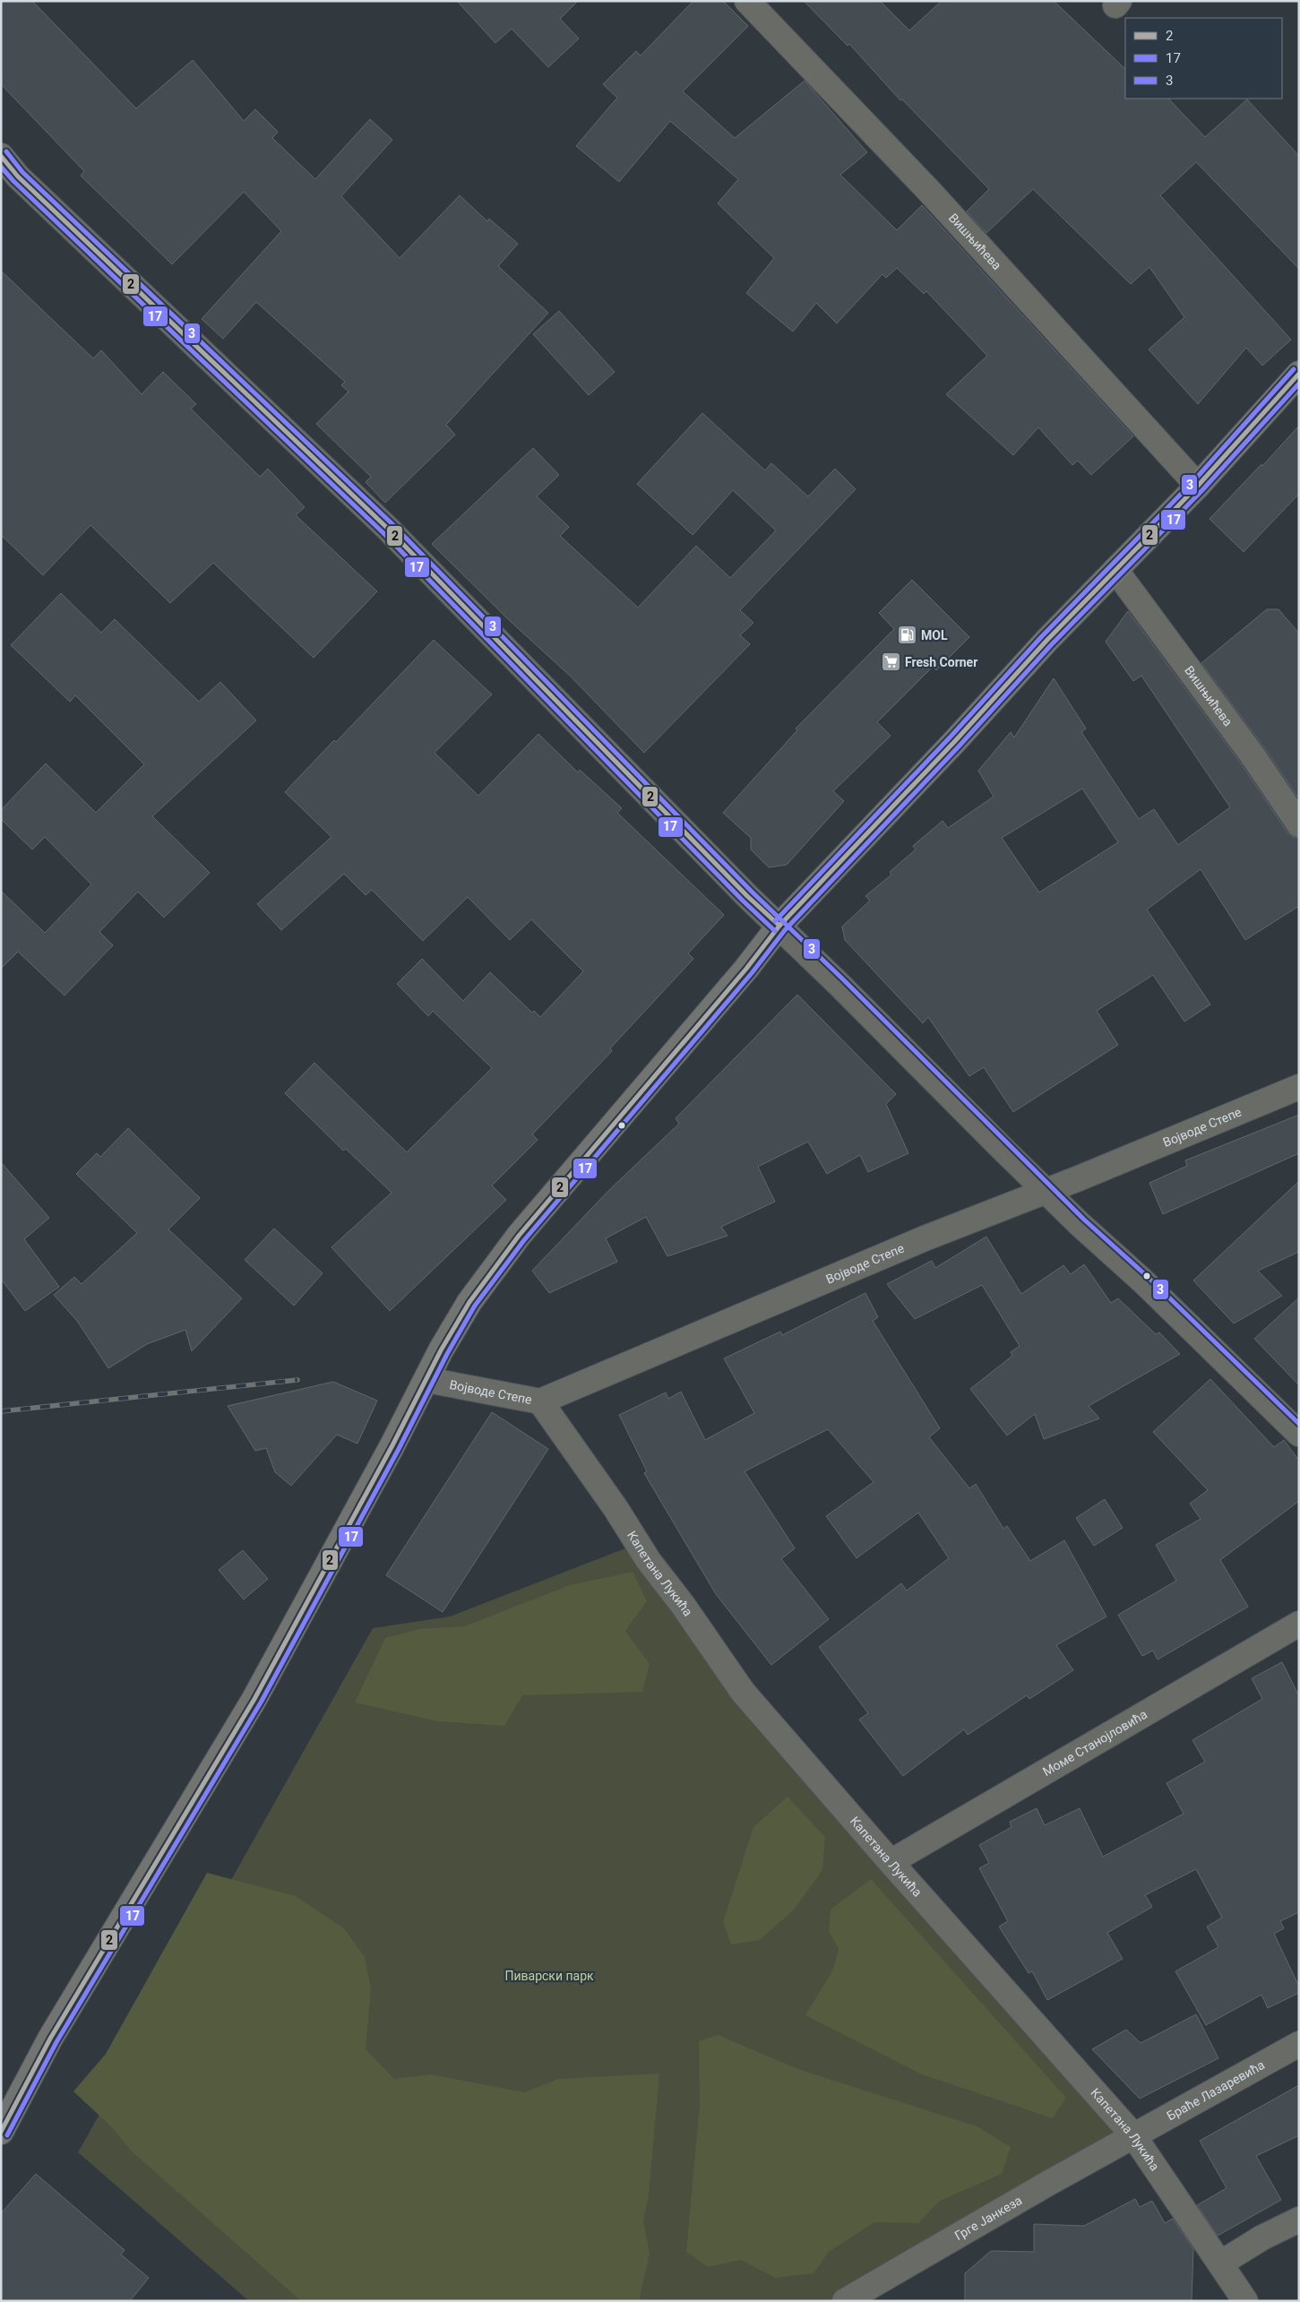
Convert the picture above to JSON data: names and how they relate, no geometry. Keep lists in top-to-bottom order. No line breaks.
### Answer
{"streets":{"street":["Вишњићева","Војводе Степе","Капетана Лукића","Моме Станојловића","Браће Лазаревића","Грге Јанкеза"]},"crossings":[["Војводе Степе","Капетана Лукића"],["Капетана Лукића","Моме Станојловића"],["Капетана Лукића","Браће Лазаревића"],["Капетана Лукића","Грге Јанкеза"],["Браће Лазаревића","Грге Јанкеза"]],"parks":["Пиварски парк"],"places":{"fuel station":["MOL"],"supermarket":["Fresh Corner"]},"lines":["transit line 3","transit line 2","transit line 17"],"legend":["2","17","3"]}
